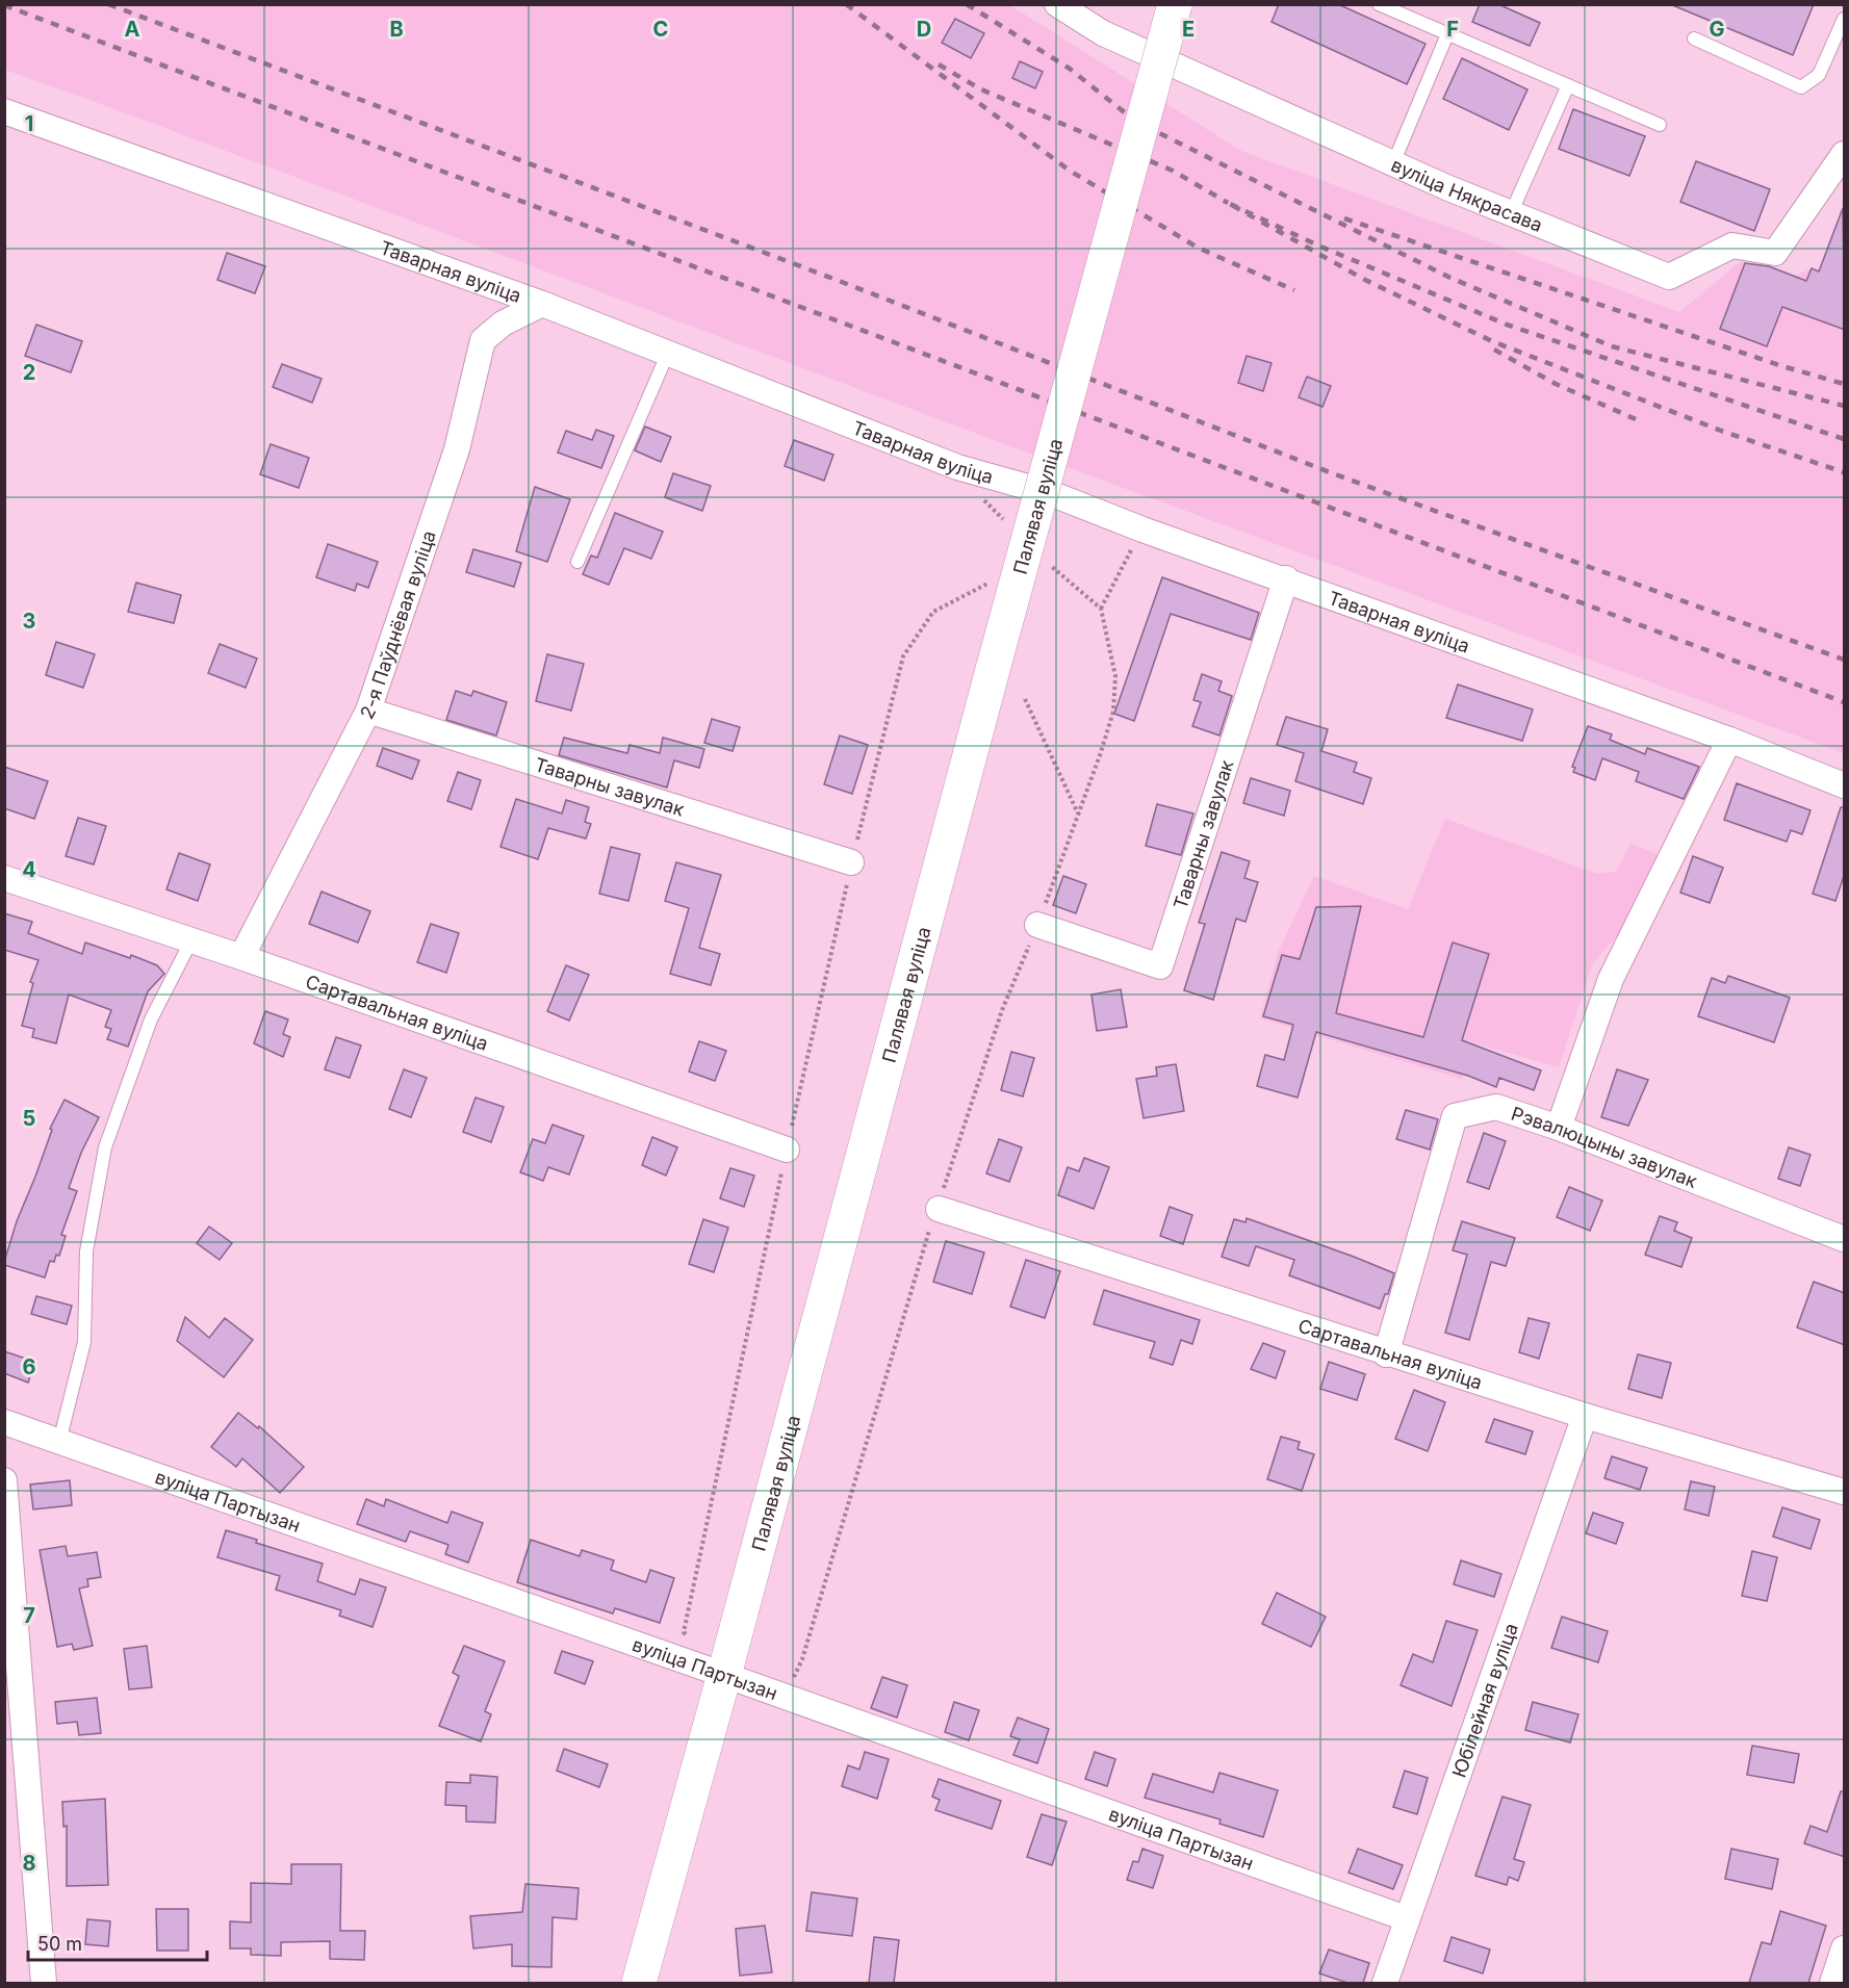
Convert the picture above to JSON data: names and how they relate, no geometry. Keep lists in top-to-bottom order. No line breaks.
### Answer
{"streets":{"main road":["Палявая вуліца"],"street":["вуліца Някрасава","Таварная вуліца","2-я Паўднёвая вуліца","Таварны завулак","Сартавальная вуліца","Рэвалюцыны завулак","вуліца Партызан","Юбілейная вуліца"]},"crossings":[["Таварная вуліца","2-я Паўднёвая вуліца"],["Таварная вуліца","Таварны завулак"],["Палявая вуліца","вуліца Партызан"],["2-я Паўднёвая вуліца","Таварны завулак"],["2-я Паўднёвая вуліца","Сартавальная вуліца"],["Сартавальная вуліца","Рэвалюцыны завулак"],["Сартавальная вуліца","Юбілейная вуліца"],["вуліца Партызан","Юбілейная вуліца"]],"scale_bar":"50 m","grid":{"columns":["A","B","C","D","E","F","G"],"rows":["1","2","3","4","5","6","7","8"]}}
